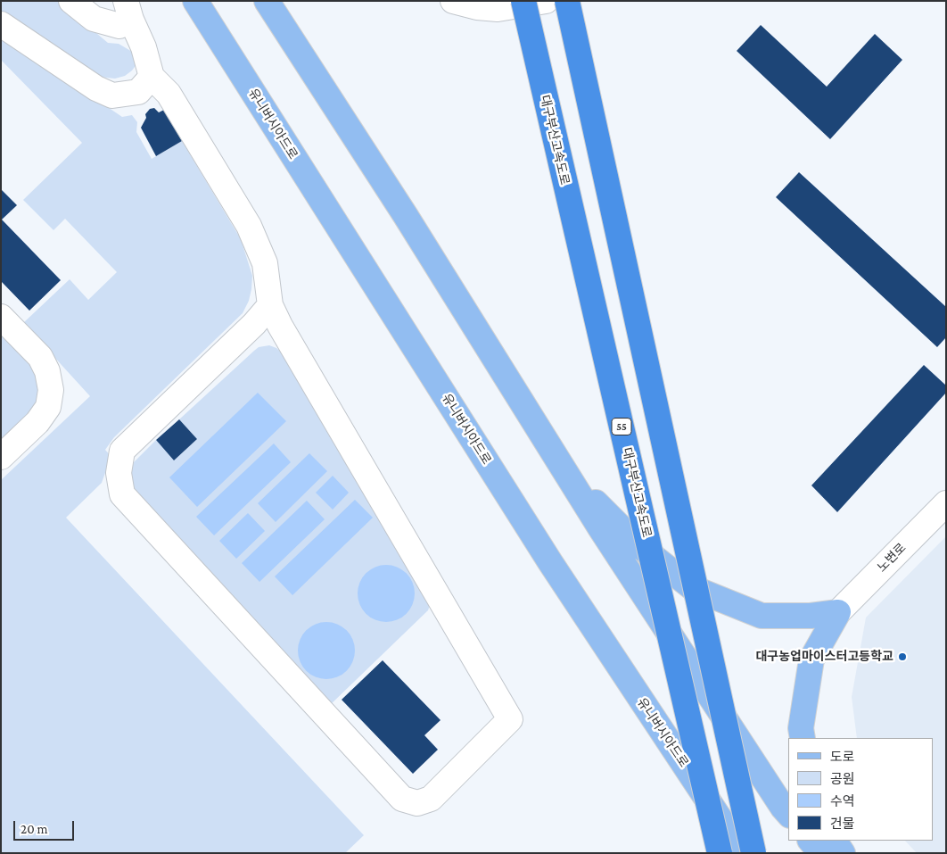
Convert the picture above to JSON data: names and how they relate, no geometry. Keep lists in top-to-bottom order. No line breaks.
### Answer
{"streets":{"highway":["대구부산고속도로","55"],"main road":["유니버시아드로"],"street":["노변로"]},"places":["대구농업마이스터고등학교"],"legend":["도로","공원","수역","건물"],"scale_bar":"20 m"}
